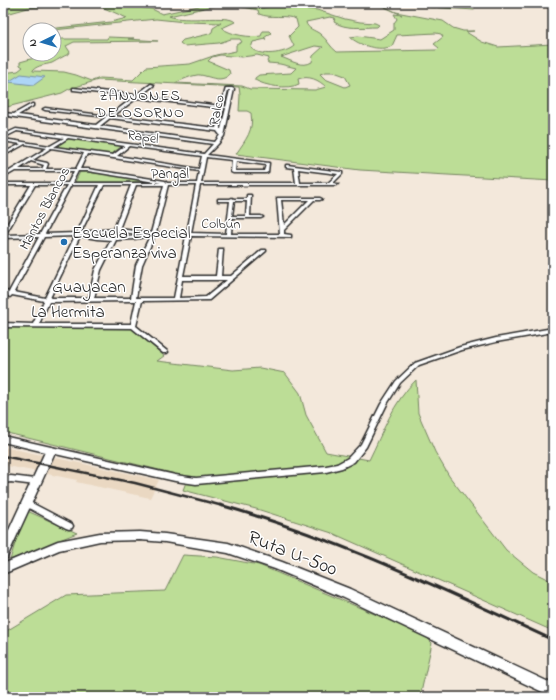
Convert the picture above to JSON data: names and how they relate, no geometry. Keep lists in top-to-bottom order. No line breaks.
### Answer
{"streets":{"street":["Ralco","Rapel","Pangal","Mantos Blancos","Colbún","Guayacan","La Hermita","Ruta U-500"]},"crossings":[["Ralco","Rapel"],["Pangal","Mantos Blancos"],["Mantos Blancos","Colbún"],["Mantos Blancos","Guayacan"]],"districts":["ZANJONES DE OSORNO"],"places":["Escuela Especial Esperanza viva"],"north":"left"}
